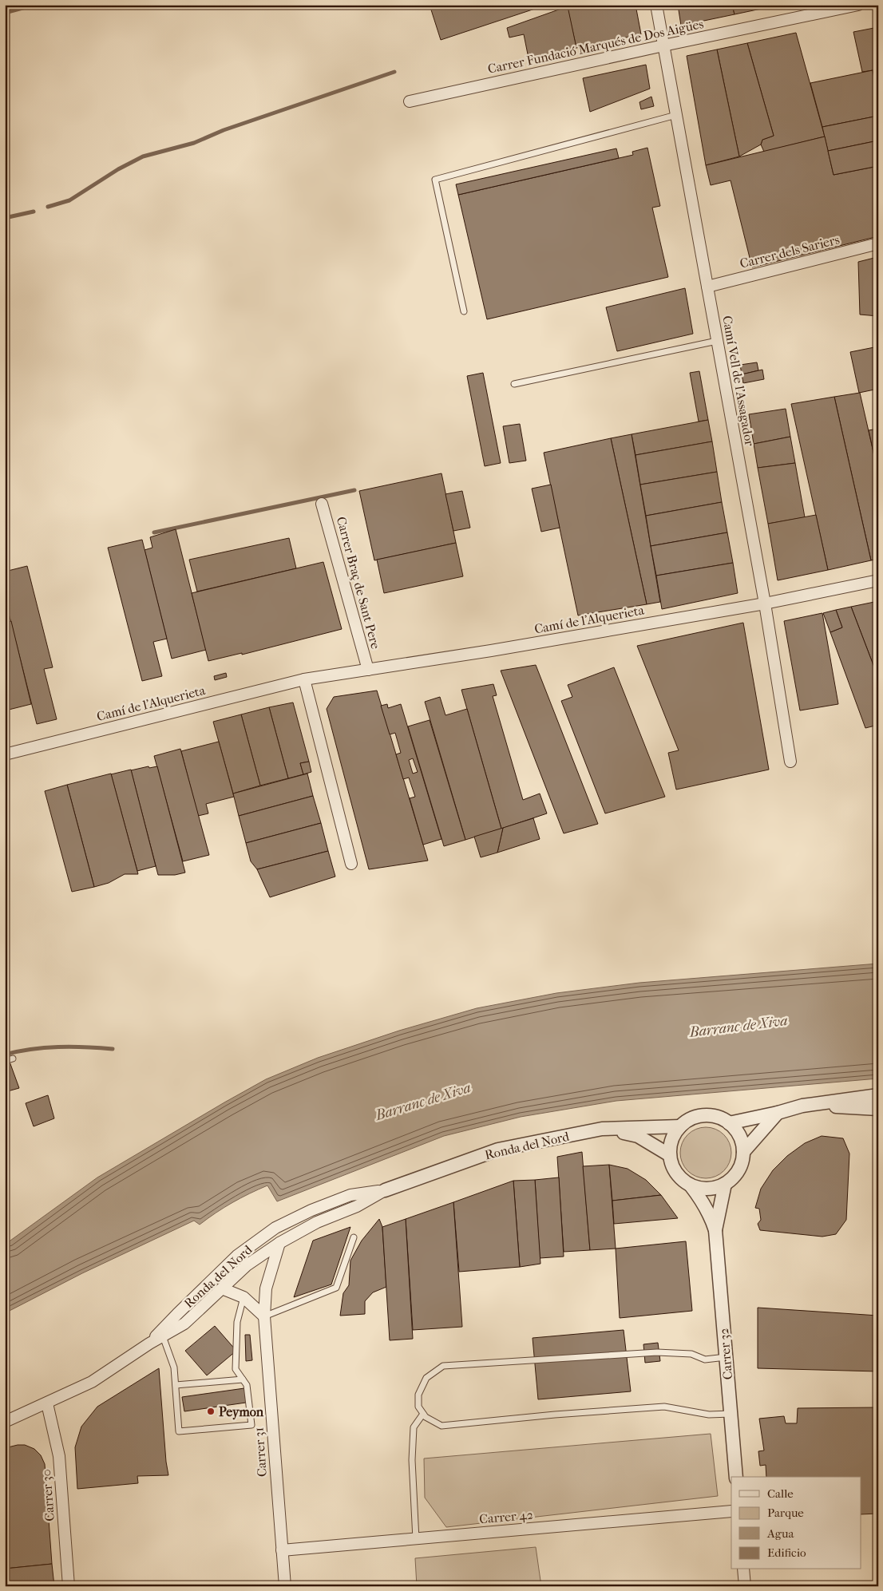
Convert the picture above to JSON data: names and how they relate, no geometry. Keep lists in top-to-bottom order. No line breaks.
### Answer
{"streets":{"street":["Carrer Fundació Marqués de Dos Aigües","Carrer dels Sariers","Camí Vell de l'Assagador","Carrer Braç de Sant Pere","Camí de l'Alquerieta","Ronda del Nord","Carrer 32","Carrer 31","Carrer 30","Carrer 42"]},"crossings":[["Carrer Fundació Marqués de Dos Aigües","Camí Vell de l'Assagador"],["Carrer dels Sariers","Camí Vell de l'Assagador"],["Camí Vell de l'Assagador","Camí de l'Alquerieta"],["Carrer Braç de Sant Pere","Camí de l'Alquerieta"],["Ronda del Nord","Carrer 32"],["Ronda del Nord","Carrer 31"],["Ronda del Nord","Carrer 30"],["Carrer 31","Carrer 42"]],"water":["Barranc de Xiva"],"places":["Peymon"],"legend":["Calle","Parque","Agua","Edificio"]}
